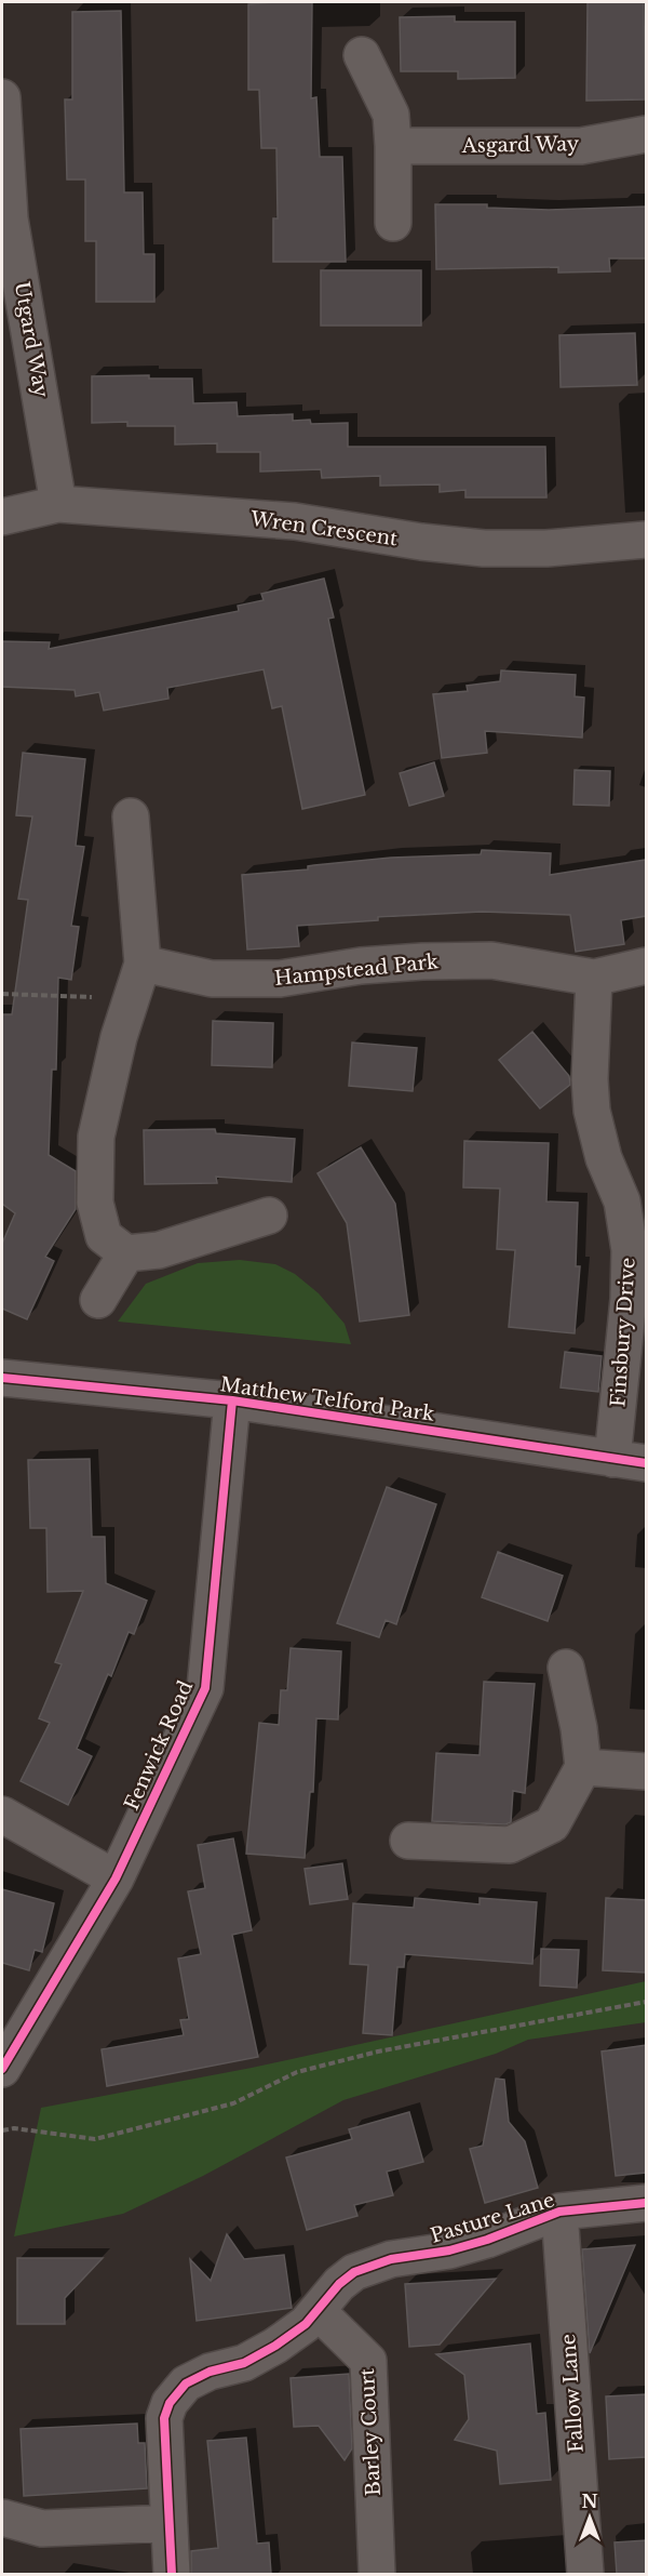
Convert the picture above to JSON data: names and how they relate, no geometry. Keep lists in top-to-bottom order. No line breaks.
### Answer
{"streets":{"street":["Asgard Way","Utgard Way","Wren Crescent","Hampstead Park","Finsbury Drive","Matthew Telford Park","Fenwick Road","Pasture Lane","Fallow Lane","Barley Court"]},"crossings":[["Utgard Way","Wren Crescent"],["Hampstead Park","Finsbury Drive"],["Finsbury Drive","Matthew Telford Park"],["Matthew Telford Park","Fenwick Road"],["Pasture Lane","Fallow Lane"],["Pasture Lane","Barley Court"]],"north":"top"}
